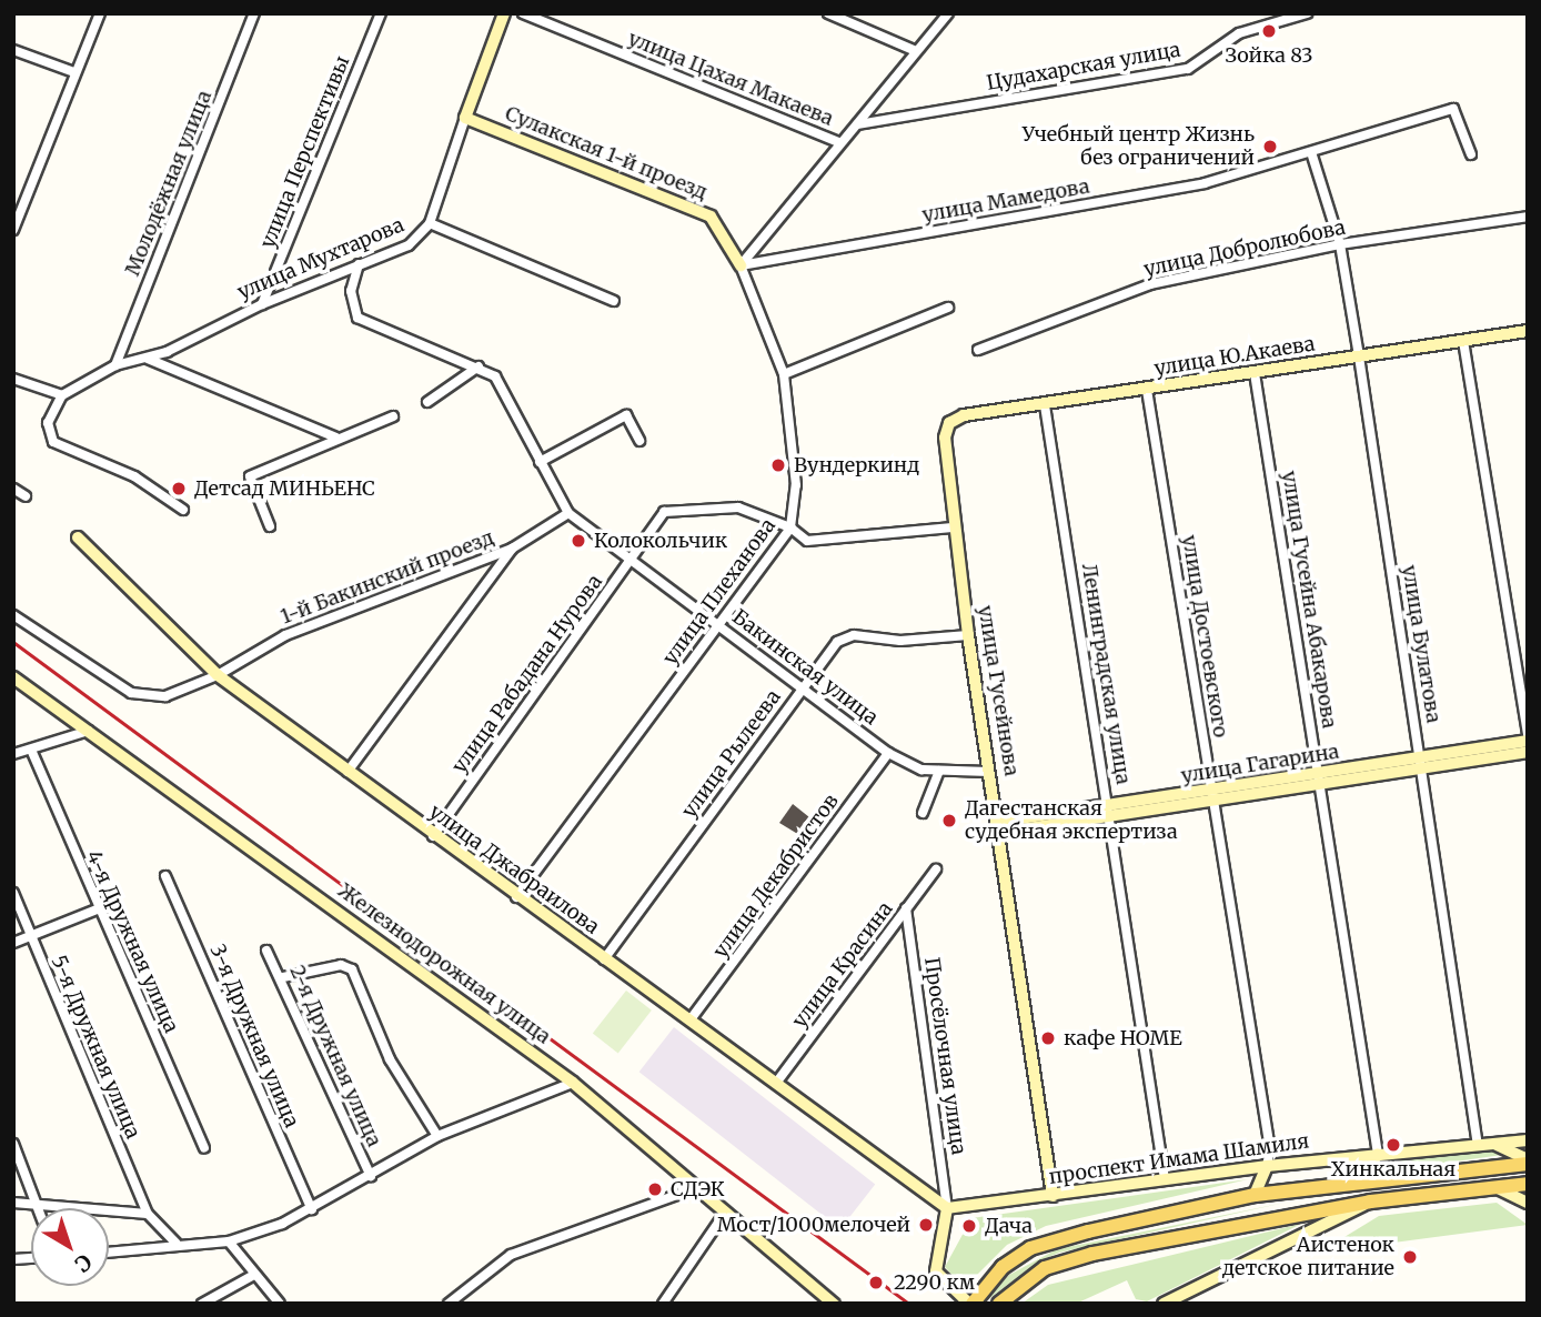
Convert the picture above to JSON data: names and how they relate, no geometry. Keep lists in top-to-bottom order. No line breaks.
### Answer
{"streets":{"main road":["Сулакская 1-й проезд","улица Мухтарова","улица Ю.Акаева","улица Гусейнова","улица Гагарина","улица Джабраилова","Железнодорожная улица","проспект Имама Шамиля"],"street":["Цудахарская улица","улица Цахая Макаева","улица Перспективы","Молодёжная улица","улица Мамедова","улица Добролюбова","1-й Бакинский проезд","улица Плеханова","улица Гусейна Абакарова","улица Достоевского","улица Булатова","Бакинская улица","улица Рабадана Нурова","Ленинградская улица","улица Рылеева","улица Декабристов","4-я Дружная улица","улица Красина","3-я Дружная улица","5-я Дружная улица","2-я Дружная улица","Просёлочная улица"]},"crossings":[["улица Перспективы","улица Мухтарова"],["Сулакская 1-й проезд","улица Мамедова"],["Сулакская 1-й проезд","улица Мухтарова"],["Сулакская 1-й проезд","улица Плеханова"],["Молодёжная улица","улица Мухтарова"],["улица Мамедова","улица Плеханова"],["улица Мамедова","улица Булатова"],["улица Добролюбова","улица Булатова"],["улица Мухтарова","Бакинская улица"],["улица Ю.Акаева","улица Гусейна Абакарова"],["улица Ю.Акаева","улица Достоевского"],["улица Ю.Акаева","улица Булатова"],["улица Ю.Акаева","Ленинградская улица"],["улица Ю.Акаева","улица Гусейнова"],["1-й Бакинский проезд","Бакинская улица"],["1-й Бакинский проезд","улица Джабраилова"],["улица Плеханова","Бакинская улица"],["улица Плеханова","улица Рабадана Нурова"],["улица Плеханова","улица Джабраилова"],["улица Гусейна Абакарова","улица Гагарина"],["улица Гусейна Абакарова","проспект Имама Шамиля"],["улица Достоевского","улица Гагарина"],["улица Достоевского","проспект Имама Шамиля"],["улица Булатова","улица Гагарина"],["улица Булатова","проспект Имама Шамиля"],["Бакинская улица","улица Рабадана Нурова"],["Бакинская улица","улица Гусейнова"],["Бакинская улица","улица Рылеева"],["Бакинская улица","улица Декабристов"],["улица Рабадана Нурова","улица Гусейнова"],["улица Рабадана Нурова","улица Джабраилова"],["Ленинградская улица","улица Гагарина"],["Ленинградская улица","проспект Имама Шамиля"],["улица Гусейнова","улица Рылеева"],["улица Гусейнова","улица Гагарина"],["улица Гусейнова","проспект Имама Шамиля"],["улица Рылеева","улица Джабраилова"],["улица Джабраилова","улица Декабристов"],["улица Джабраилова","улица Красина"],["улица Джабраилова","Просёлочная улица"],["улица Джабраилова","проспект Имама Шамиля"],["улица Красина","Просёлочная улица"],["Просёлочная улица","проспект Имама Шамиля"]],"places":["Зойка 83","Учебный центр Жизнь без ограничений","Вундеркинд","Детсад МИНЬЕНС","Колокольчик","Дагестанская судебная экспертиза","кафе HOME","Хинкальная","СДЭК","Мост/1000мелочей","Дача","Аистенок детское питание","2290 км"],"north":"bottom right"}
